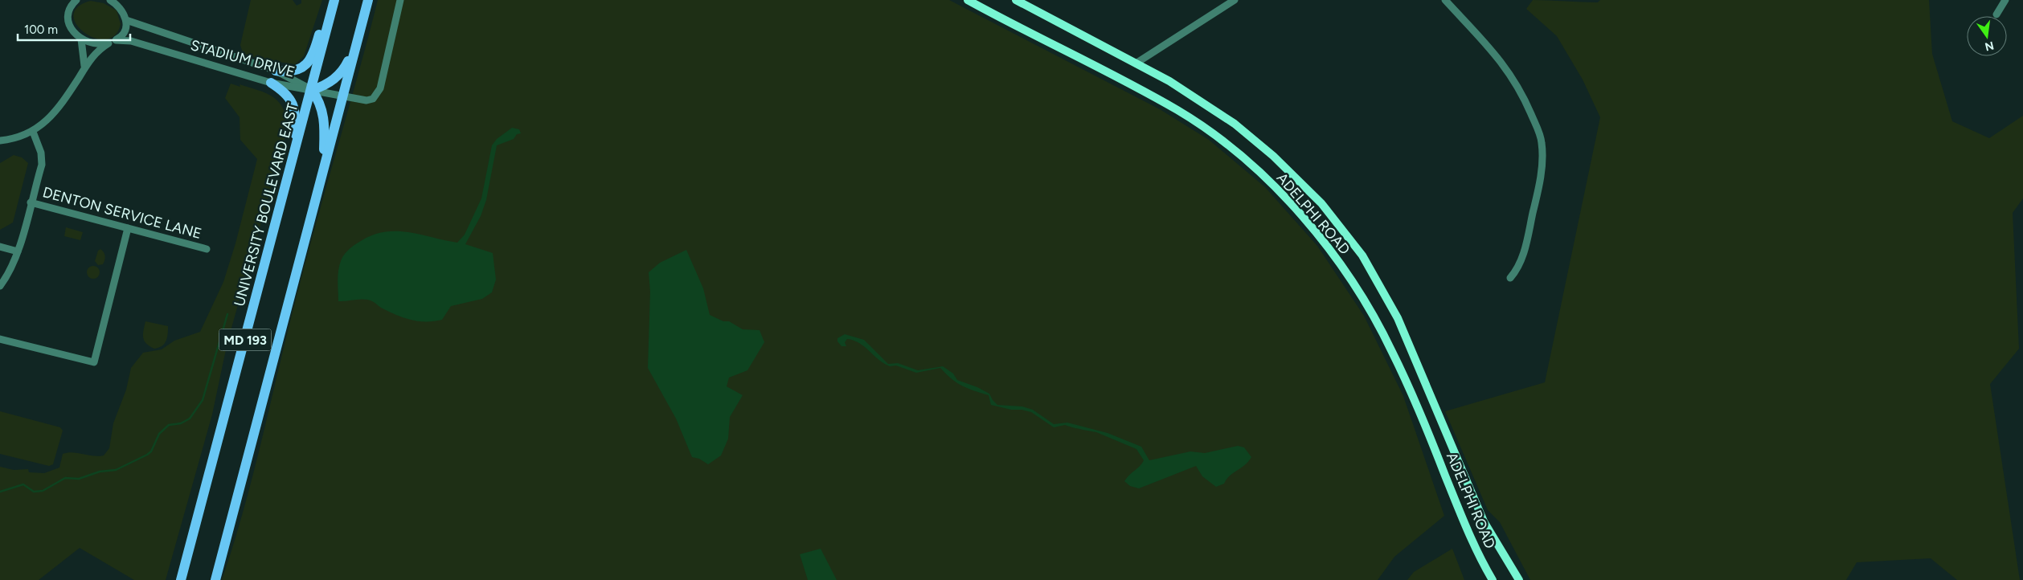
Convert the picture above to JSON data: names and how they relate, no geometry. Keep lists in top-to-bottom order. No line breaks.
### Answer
{"streets":{"main road":["UNIVERSITY BOULEVARD EAST","ADELPHI ROAD","MD 193"],"street":["STADIUM DRIVE","DENTON SERVICE LANE"]},"crossings":[["STADIUM DRIVE","UNIVERSITY BOULEVARD EAST"]],"scale_bar":"100 m","north":"bottom"}
